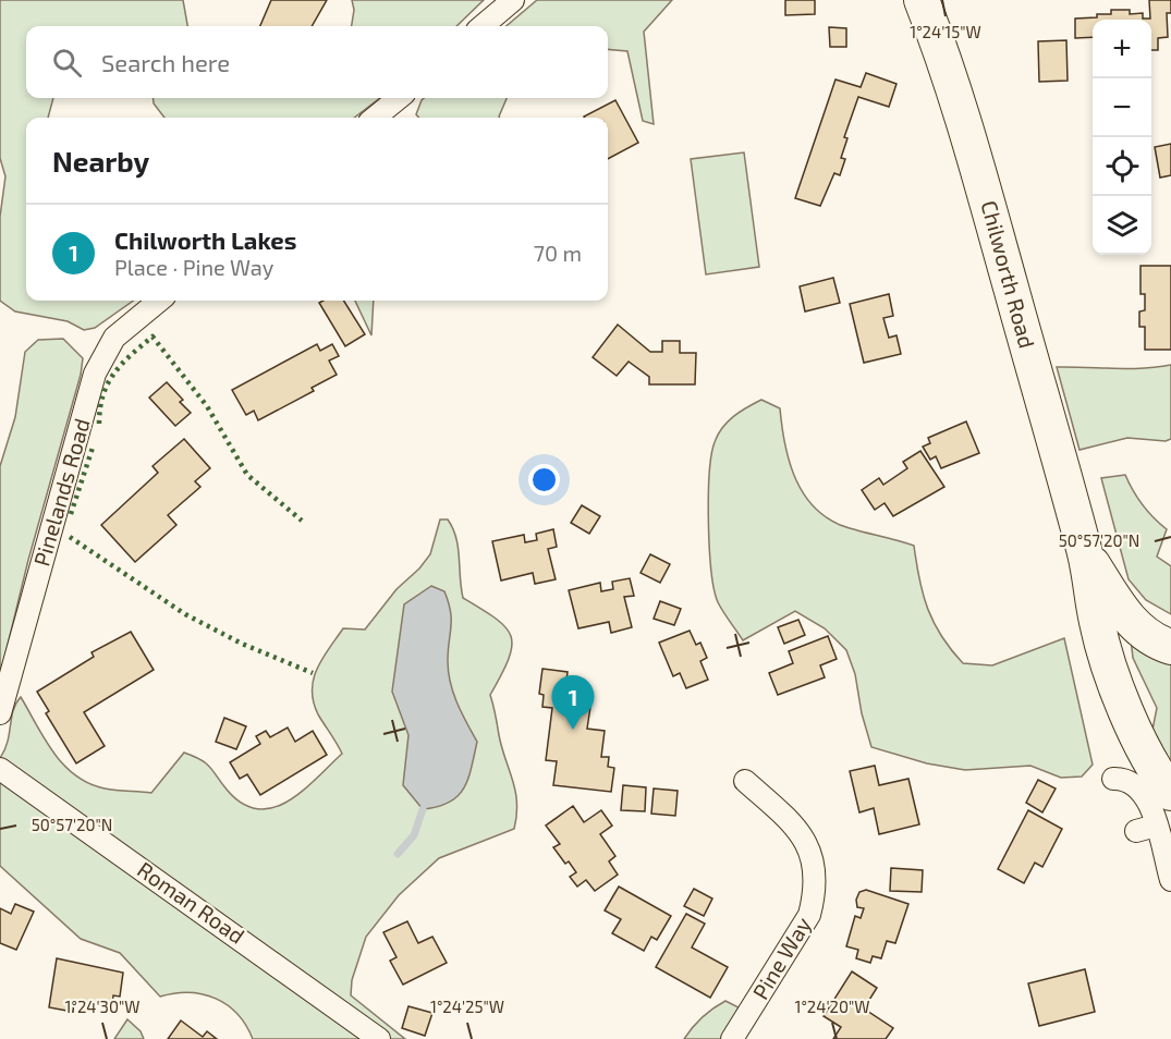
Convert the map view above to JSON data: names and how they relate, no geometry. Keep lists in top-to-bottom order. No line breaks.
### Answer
{"streets":{"main road":["Chilworth Road"],"street":["Pinelands Road","Roman Road","Pine Way"]},"page":{"map_buttons":["+","−"],"search":"Search here","heading":"Nearby","list":[{"mark":"1","name":"Chilworth Lakes","note":"Place · Pine Way","value":"70 m"}],"pins":"1"},"coordinates":["1°24'15\"W","50°57'20\"N","1°24'30\"W","1°24'25\"W","1°24'20\"W"]}
